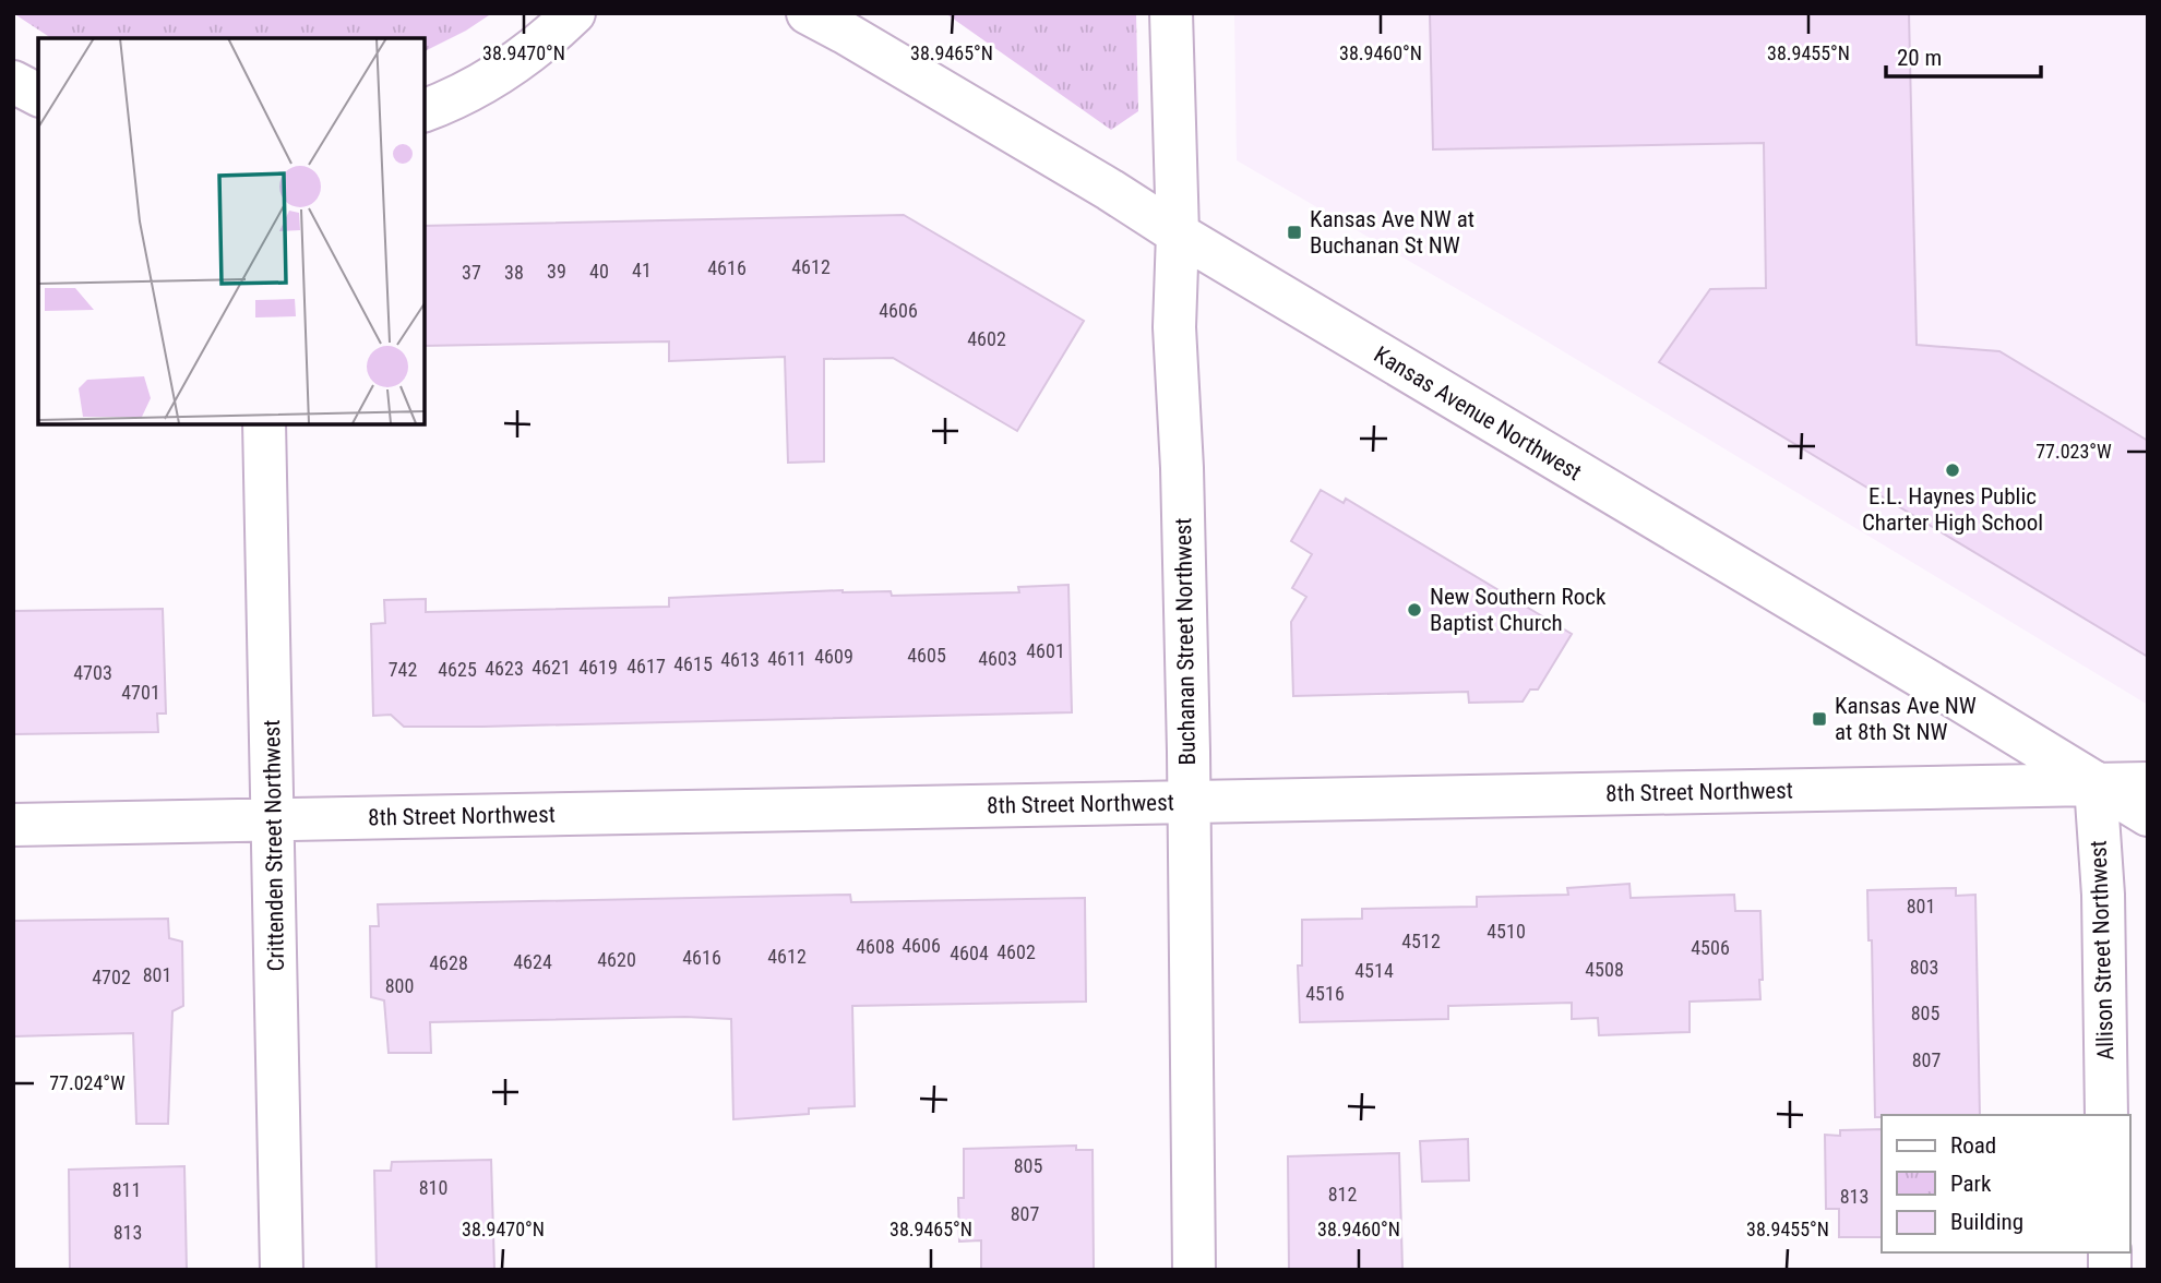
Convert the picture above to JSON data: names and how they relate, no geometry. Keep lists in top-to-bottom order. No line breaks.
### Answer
{"streets":{"street":["Kansas Avenue Northwest","Buchanan Street Northwest","8th Street Northwest","Crittenden Street Northwest","Allison Street Northwest"]},"crossings":[["Kansas Avenue Northwest","Buchanan Street Northwest"],["Kansas Avenue Northwest","8th Street Northwest"],["Kansas Avenue Northwest","Allison Street Northwest"],["Buchanan Street Northwest","8th Street Northwest"],["8th Street Northwest","Crittenden Street Northwest"],["8th Street Northwest","Allison Street Northwest"]],"places":{"transit":["Kansas Ave NW at Buchanan St NW","Kansas Ave NW at 8th St NW"],"other":["E.L. Haynes Public Charter High School","New Southern Rock Baptist Church"]},"house_numbers":["4612","4616","41","39","40","37","38","4606","4602","4601","4605","4609","4611","4603","4613","4615","4617","4621","4619","4623","742","4625","4703","4701","801","4510","4512","4606","4608","4506","4602","4604","4612","4616","4620","4624","4628","803","4508","4514","801","4702","800","4516","805","807","805","810","811","812","813","807","813"],"legend":["Road","Park","Building"],"scale_bar":"20 m","coordinates":["38.9470°N","38.9465°N","38.9460°N","38.9455°N","77.023°W","77.024°W"]}
